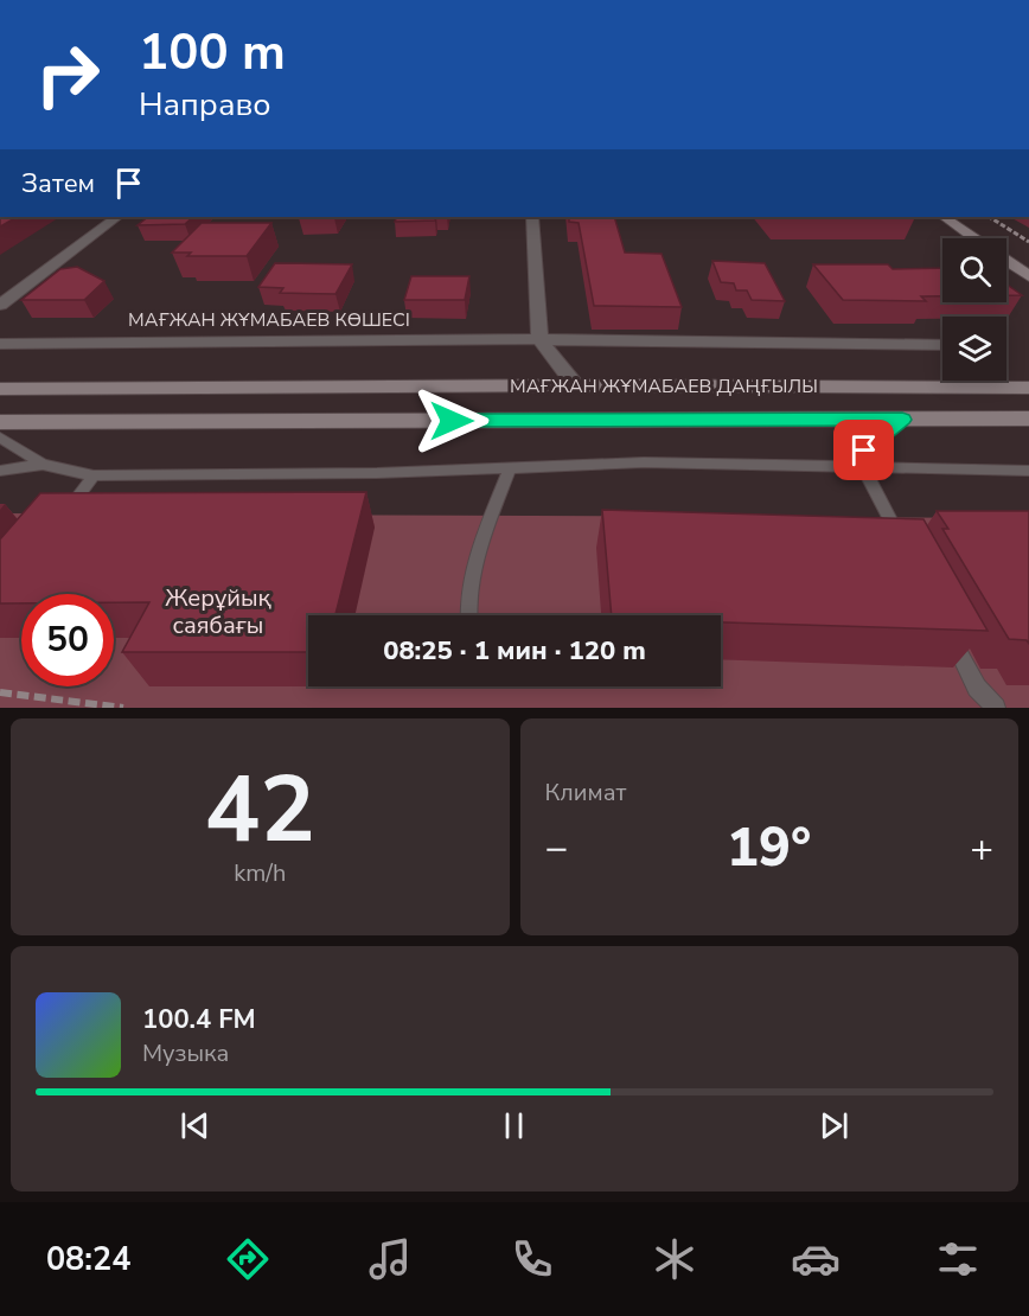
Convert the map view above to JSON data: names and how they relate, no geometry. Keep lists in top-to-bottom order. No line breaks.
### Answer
{"streets":{"main road":["МАҒЖАН ЖҰМАБАЕВ ДАҢҒЫЛЫ"],"street":["МАҒЖАН ЖҰМАБАЕВ КӨШЕСІ"]},"parks":["Жерұйық саябағы"],"page":{"turn":["100 m","Направо"],"then":"Затем","limit":"50","trip":"08:25 · 1 мин · 120 m","tile":[["42","km/h"],"Климат"],"heat":["−","19°","+"],"song":["100.4 FM","Музыка"],"tabs":"08:24"}}
